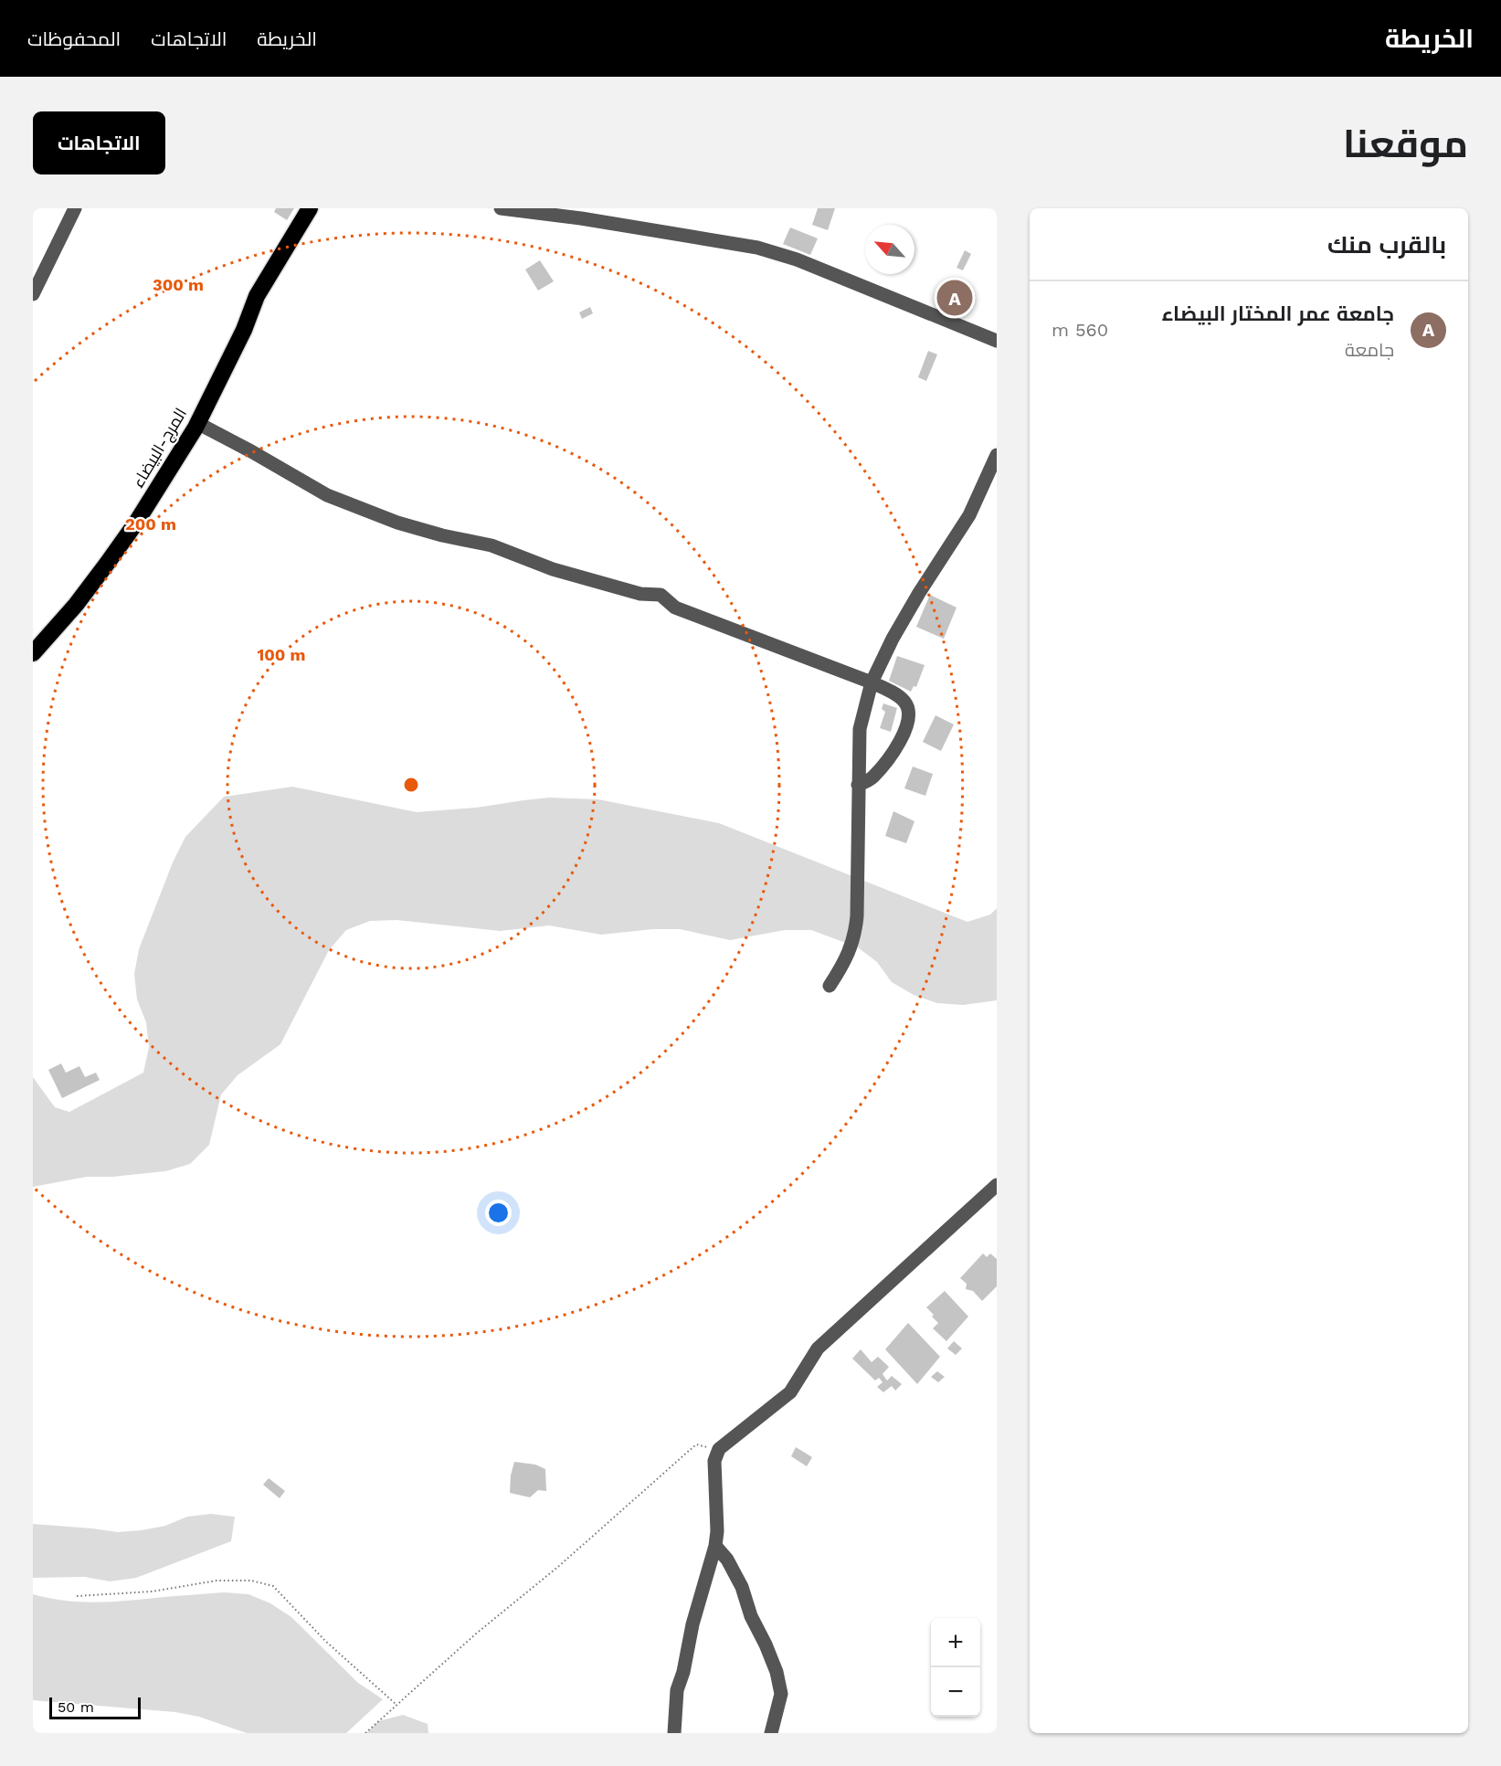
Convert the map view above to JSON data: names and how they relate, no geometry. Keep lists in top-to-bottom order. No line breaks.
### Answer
{"streets":{"highway":["المرج-البيضاء"]},"scale_bar":"50 m","north":"top left","page":{"header":"الخريطة","nav":["الخريطة","الاتجاهات","المحفوظات"],"title":"موقعنا","buttons":"الاتجاهات","heading":"بالقرب منك","pins":"A","list":[{"mark":"A","name":"جامعة عمر المختار البيضاء","note":"جامعة","value":"560 m"}],"map_buttons":["+","−"],"scale":"50 m"},"rings":["300 m","200 m","100 m"]}
